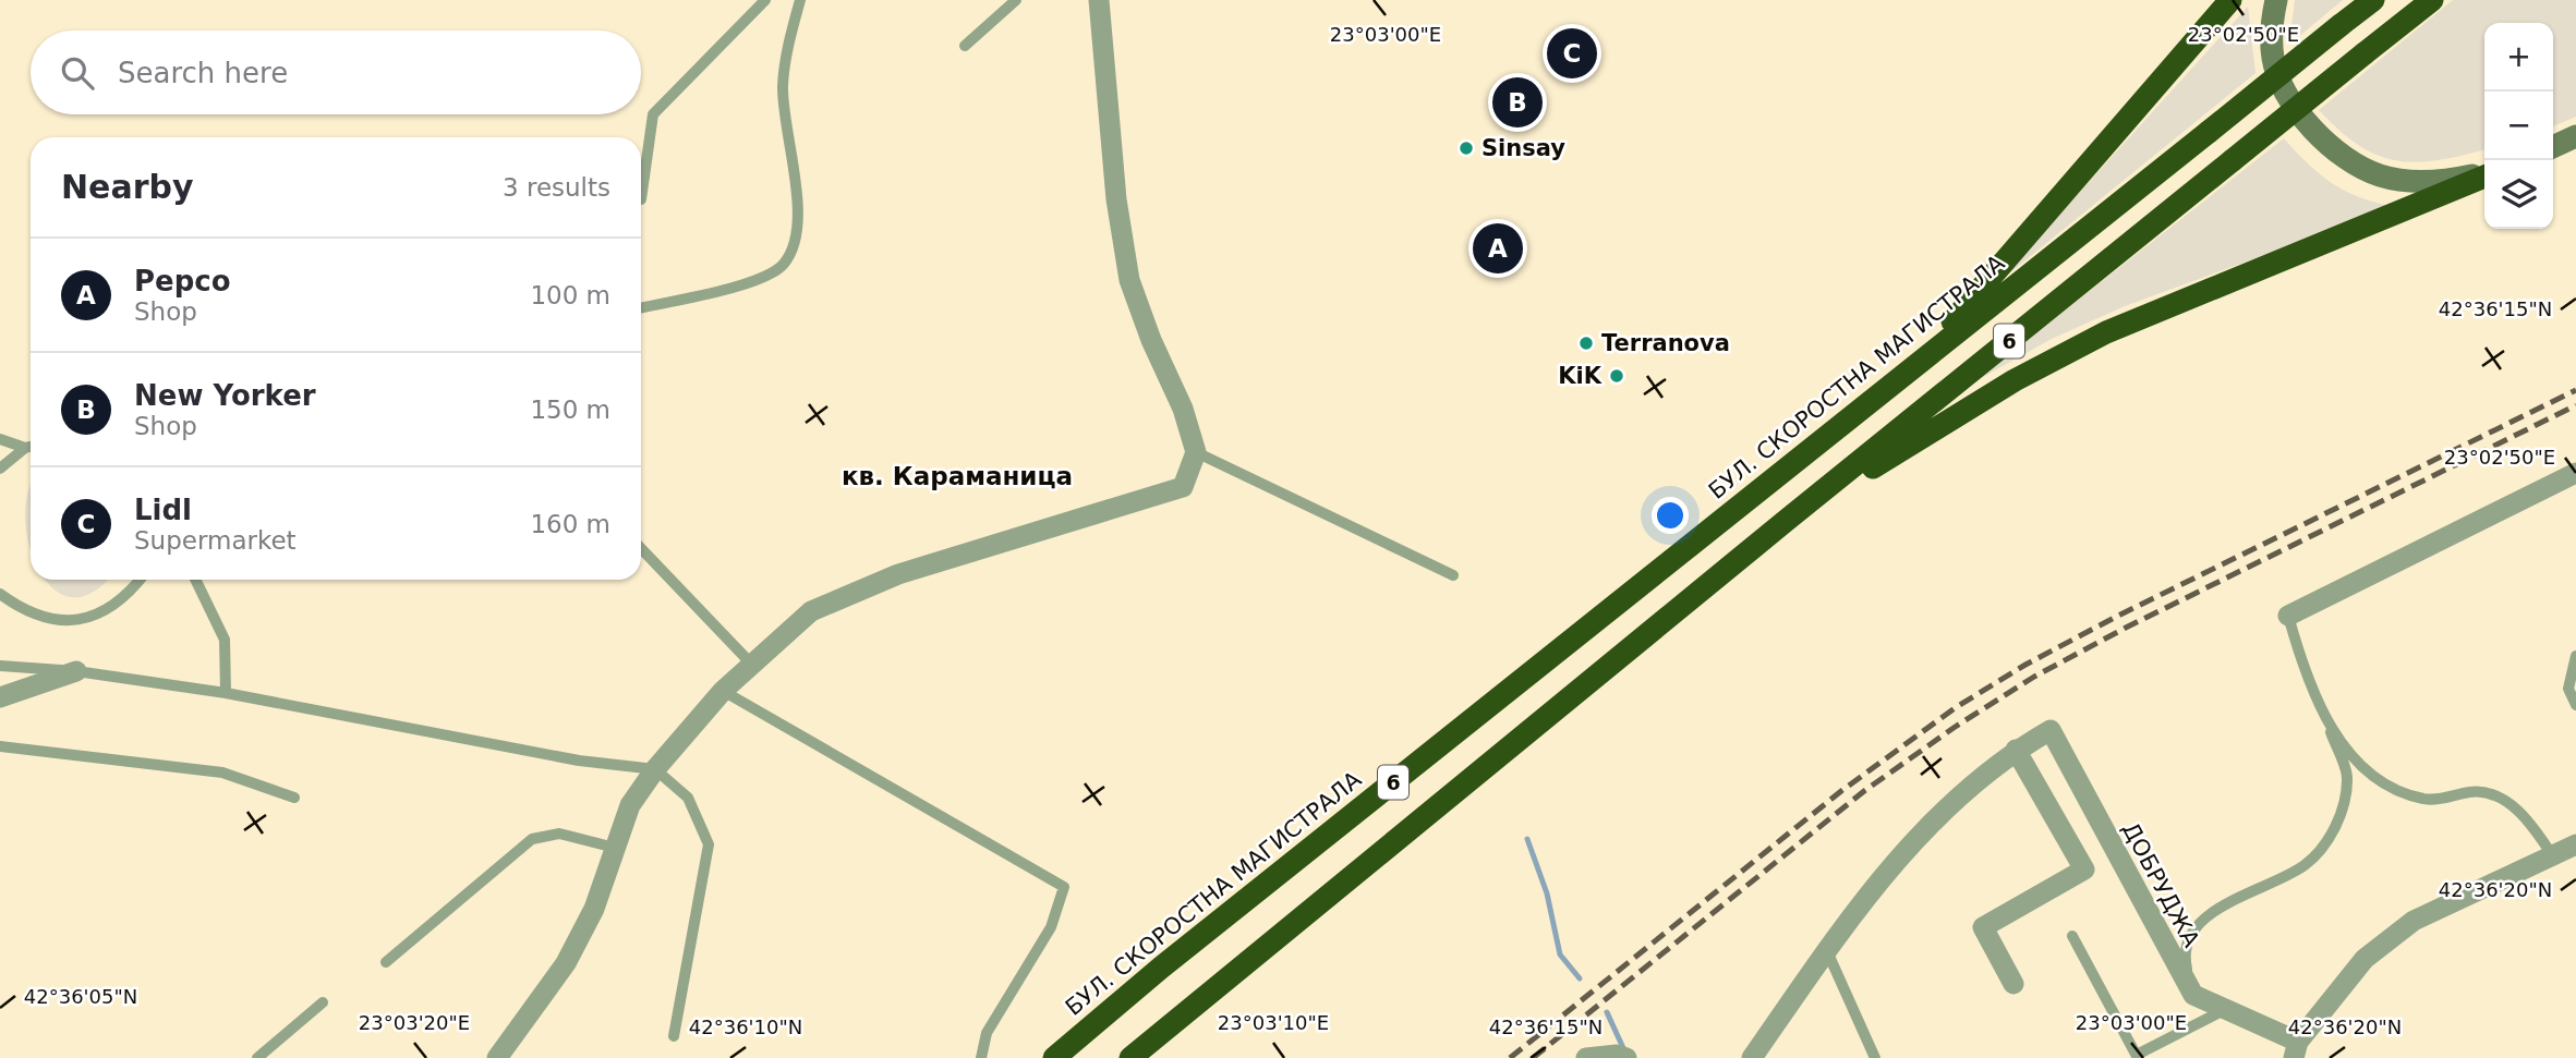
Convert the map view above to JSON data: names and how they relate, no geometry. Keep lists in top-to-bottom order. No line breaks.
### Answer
{"streets":{"highway":["6","БУЛ. СКОРОСТНА МАГИСТРАЛА"],"street":["ДОБРУДЖА"]},"districts":["кв. Караманица"],"places":["Sinsay","Terranova","KiK"],"page":{"map_buttons":["+","−"],"pins":["C","B","A"],"search":"Search here","heading":["Nearby","3 results"],"list":[{"mark":"A","name":"Pepco","note":"Shop","value":"100 m"},{"mark":"B","name":"New Yorker","note":"Shop","value":"150 m"},{"mark":"C","name":"Lidl","note":"Supermarket","value":"160 m"}]},"coordinates":["23°03'00\"E","23°02'50\"E","42°36'15\"N","42°36'20\"N","42°36'05\"N","23°03'20\"E","23°03'10\"E","42°36'10\"N"]}
